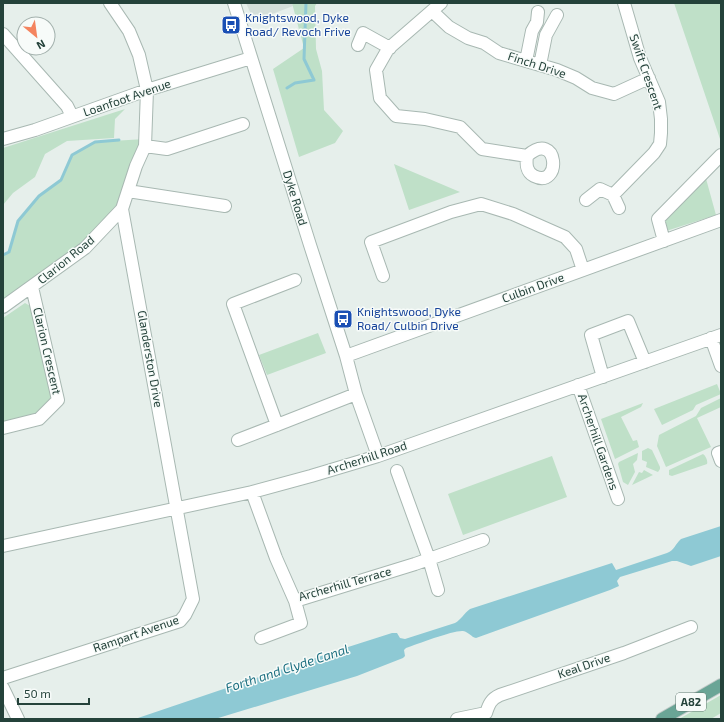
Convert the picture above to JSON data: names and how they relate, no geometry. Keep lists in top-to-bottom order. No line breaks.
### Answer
{"streets":{"main road":["A82"],"street":["Finch Drive","Swift Crescent","Loanfoot Avenue","Dyke Road","Clarion Road","Culbin Drive","Clarion Crescent","Glanderston Drive","Archerhill Gardens","Archerhill Road","Archerhill Terrace","Rampart Avenue","Keal Drive"]},"crossings":[["Finch Drive","Swift Crescent"],["Loanfoot Avenue","Dyke Road"],["Loanfoot Avenue","Clarion Road"],["Dyke Road","Culbin Drive"],["Dyke Road","Archerhill Road"],["Clarion Road","Clarion Crescent"],["Clarion Road","Glanderston Drive"],["Glanderston Drive","Archerhill Road"],["Glanderston Drive","Rampart Avenue"],["Archerhill Gardens","Archerhill Road"],["Archerhill Road","Archerhill Terrace"],["Archerhill Road","Rampart Avenue"]],"water":["Forth and Clyde Canal"],"places":{"bus stop":["Knightswood, Dyke Road/ Revoch Frive","Knightswood, Dyke Road/ Culbin Drive"]},"scale_bar":"50 m","north":"bottom right"}
